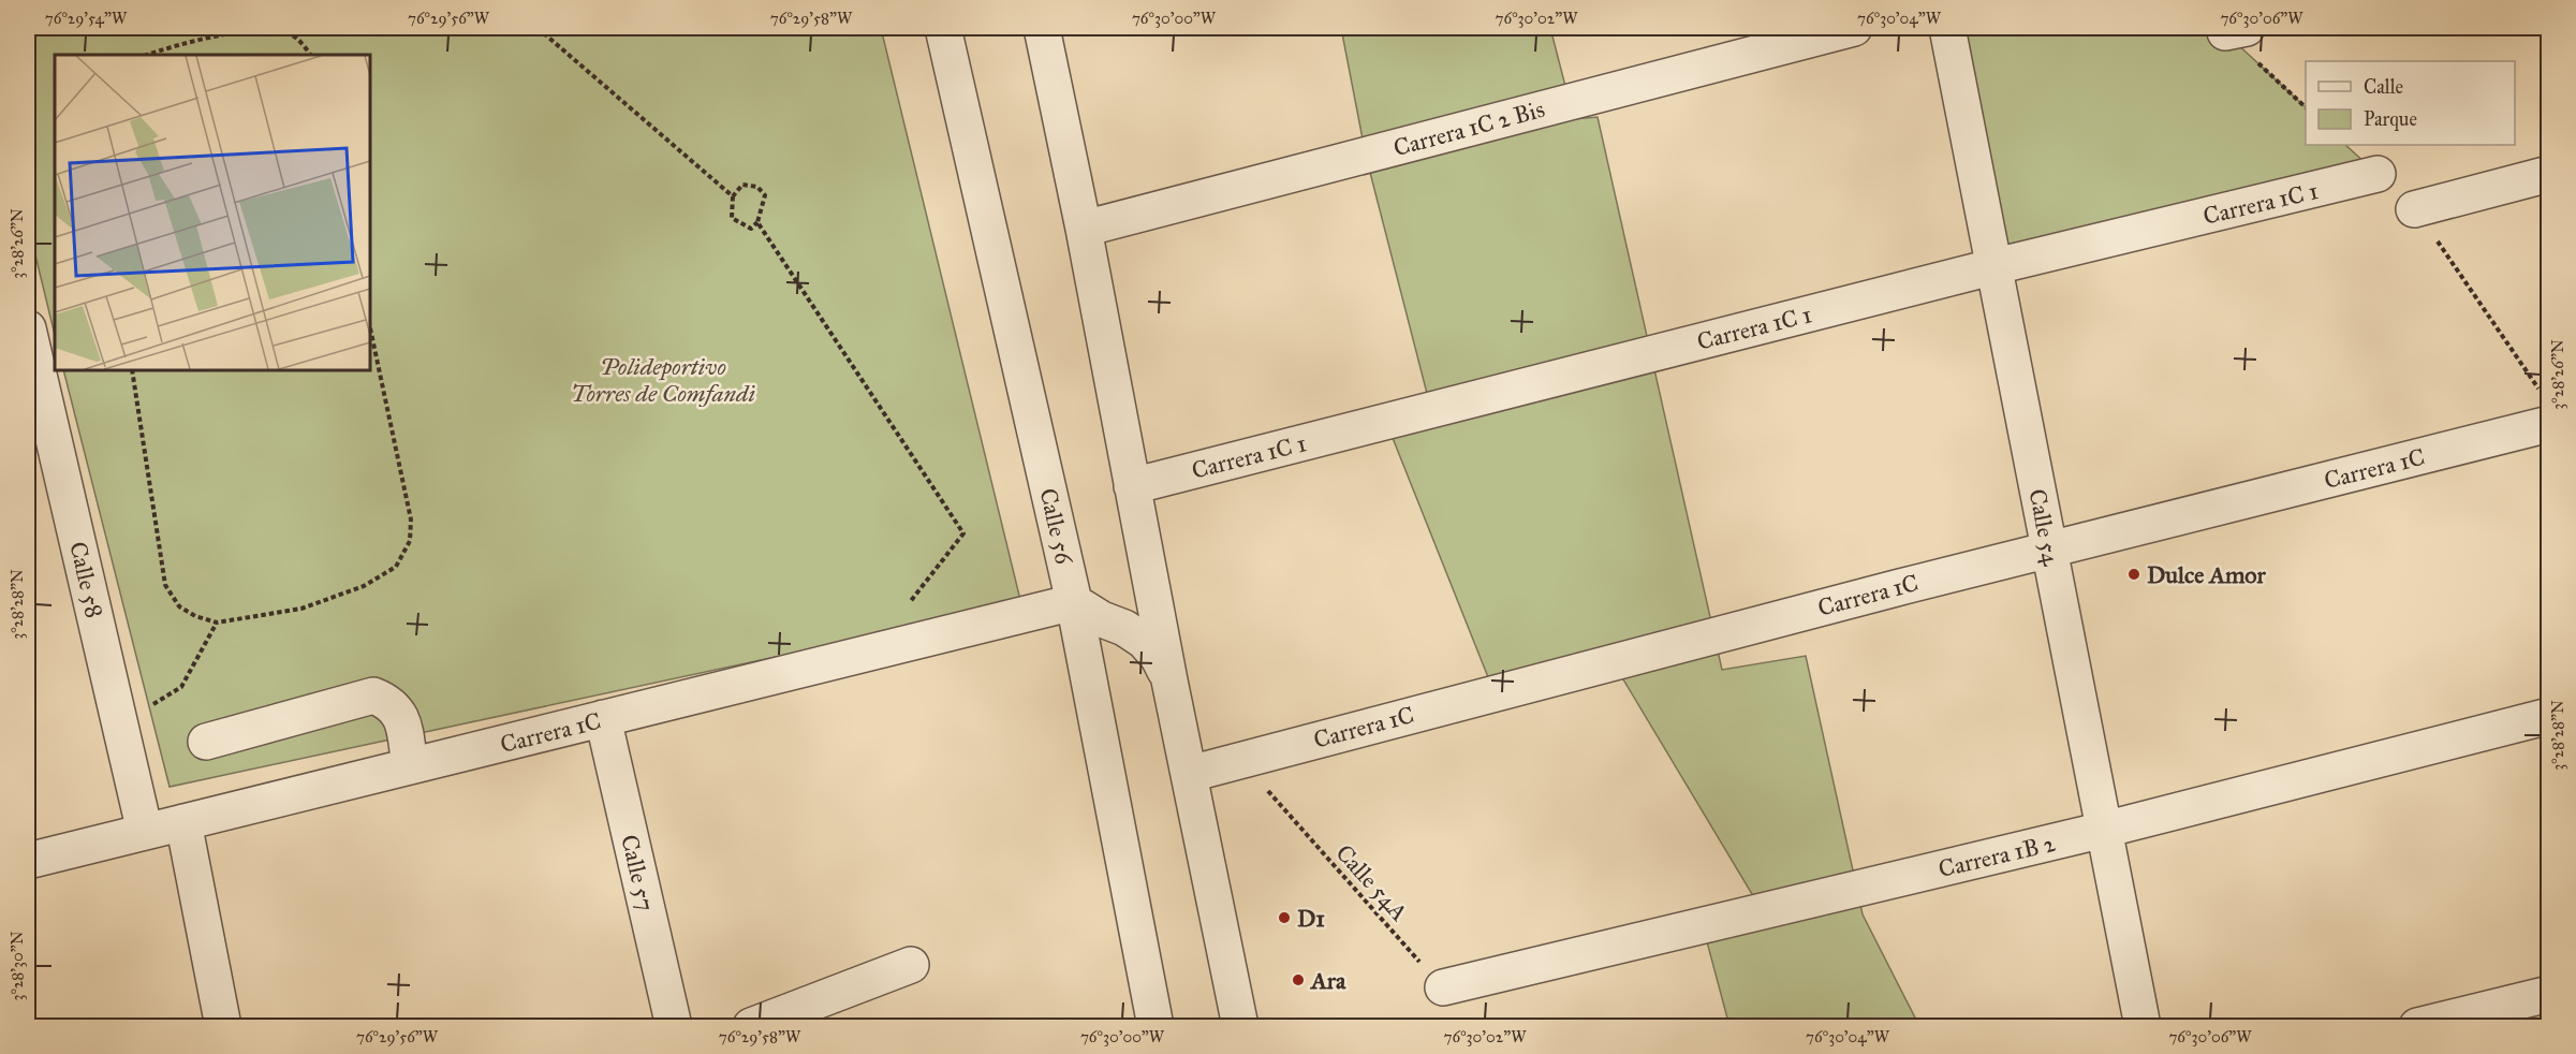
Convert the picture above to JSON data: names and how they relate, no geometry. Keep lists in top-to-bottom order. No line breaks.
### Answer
{"streets":{"street":["Carrera 1C 2 Bis","Carrera 1C 1","Carrera 1C","Calle 56","Calle 54","Calle 58","Carrera 1B 2","Calle 57"],"path":["Calle 54A"]},"crossings":[["Carrera 1C 1","Calle 54"],["Carrera 1C","Calle 56"],["Carrera 1C","Calle 54"],["Carrera 1C","Calle 58"],["Carrera 1C","Calle 57"],["Carrera 1C","Calle 54A"],["Calle 54","Carrera 1B 2"],["Carrera 1B 2","Calle 54A"]],"parks":["Polideportivo Torres de Comfandi"],"places":["Dulce Amor","D1","Ara"],"legend":["Calle","Parque"],"coordinates":["76°29'54\"W","76°29'56\"W","76°29'58\"W","76°30'00\"W","76°30'02\"W","76°30'04\"W","76°30'06\"W","3°28'26\"N","3°28'28\"N","3°28'30\"N"]}
